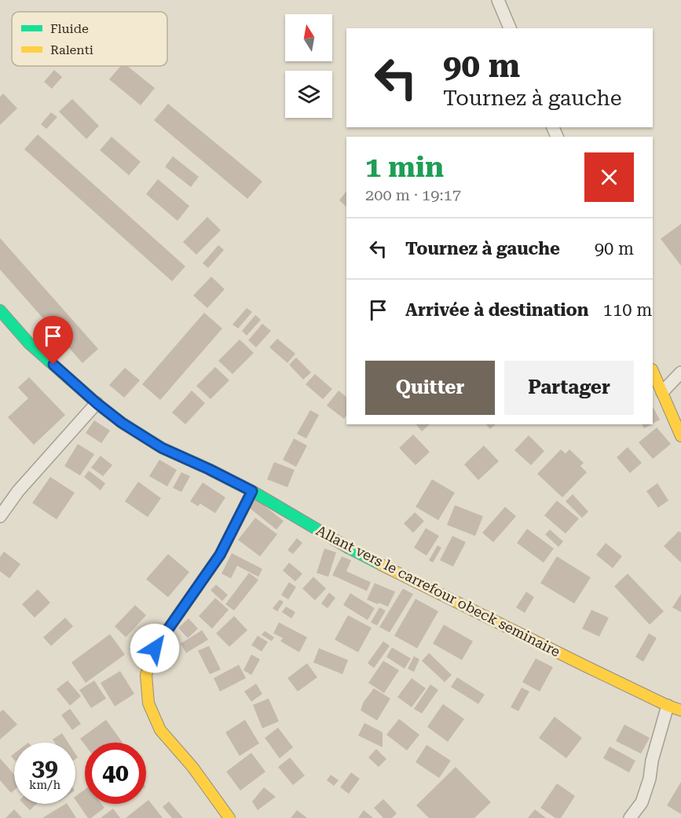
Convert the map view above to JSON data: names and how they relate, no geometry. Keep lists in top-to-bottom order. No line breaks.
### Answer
{"streets":{"street":["Allant vers le carrefour obeck seminaire"]},"legend":["Fluide","Ralenti"],"north":"top","page":{"turn":["90 m","Tournez à gauche"],"heading":["1 min","200 m · 19:17"],"list":[{"name":"Tournez à gauche","value":"90 m"},{"name":"Arrivée à destination","value":"110 m"}],"buttons":["Quitter","Partager"],"speed":"39 km/h","limit":"40"}}
